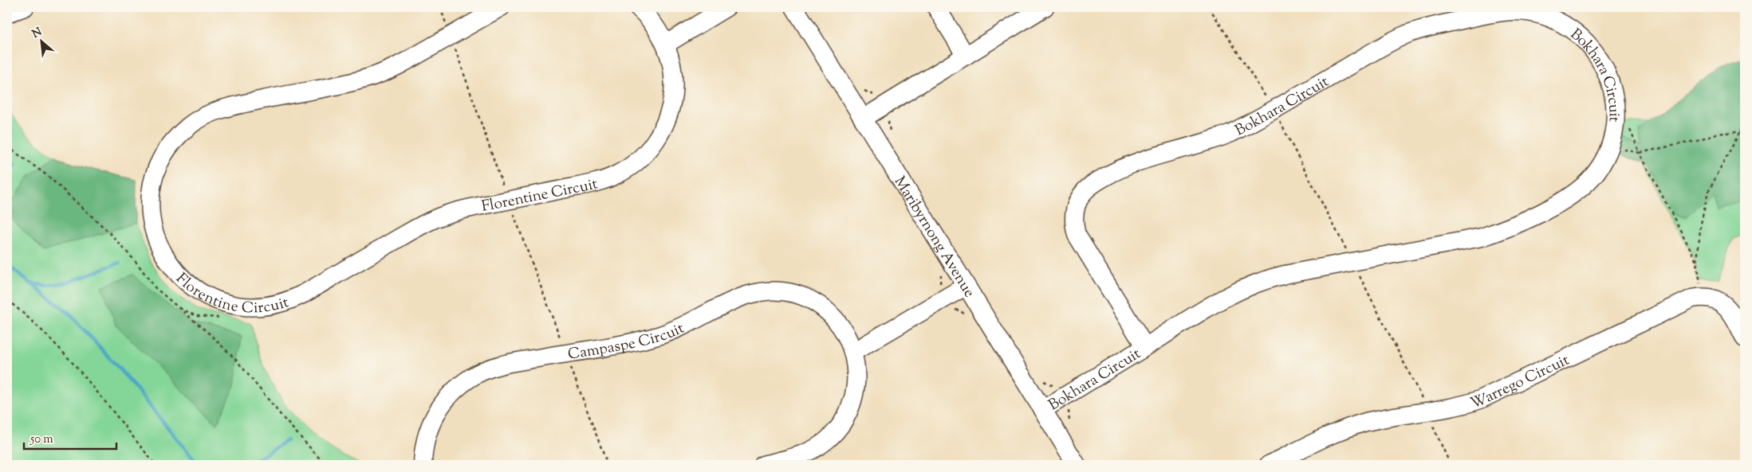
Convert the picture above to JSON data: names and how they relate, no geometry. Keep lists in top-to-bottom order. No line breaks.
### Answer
{"streets":{"street":["Bokhara Circuit","Florentine Circuit","Maribyrnong Avenue","Campaspe Circuit","Warrego Circuit"]},"crossings":[["Bokhara Circuit","Maribyrnong Avenue"]],"scale_bar":"50 m","north":"top left"}
